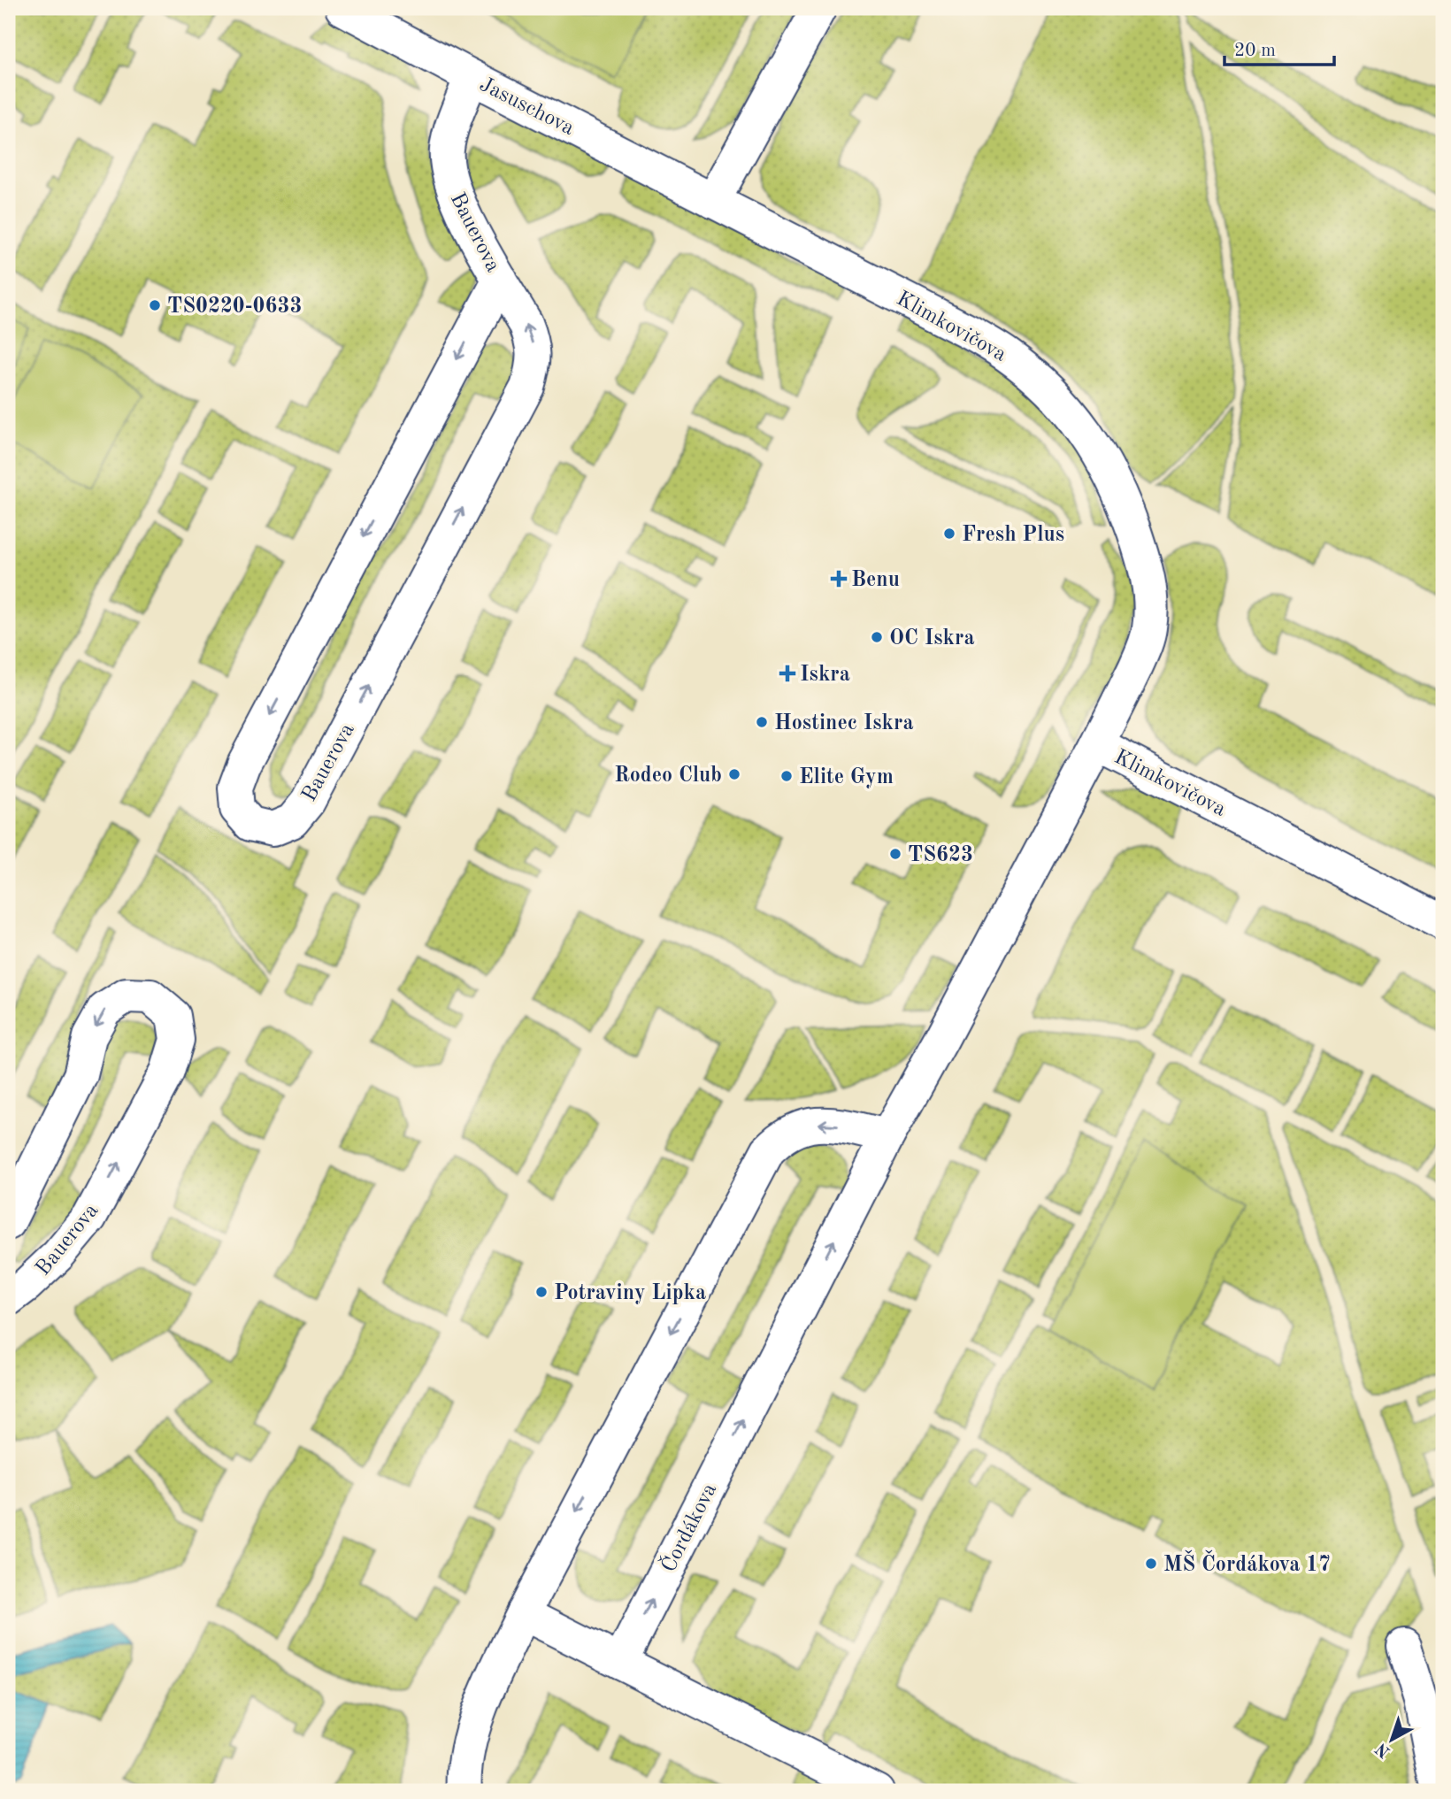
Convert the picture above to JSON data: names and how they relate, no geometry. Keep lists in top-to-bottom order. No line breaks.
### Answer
{"streets":{"street":["Jasuschova","Bauerova","Klimkovičova","Čordákova"]},"crossings":[["Jasuschova","Bauerova"],["Jasuschova","Klimkovičova"],["Klimkovičova","Čordákova"]],"places":{"other":["TS0220-0633","Fresh Plus","OC Iskra","Hostinec Iskra","Rodeo Club","Elite Gym","TS623","Potraviny Lipka","MŠ Čordákova 17"],"health":["Benu","Iskra"]},"scale_bar":"20 m","north":"bottom left"}
